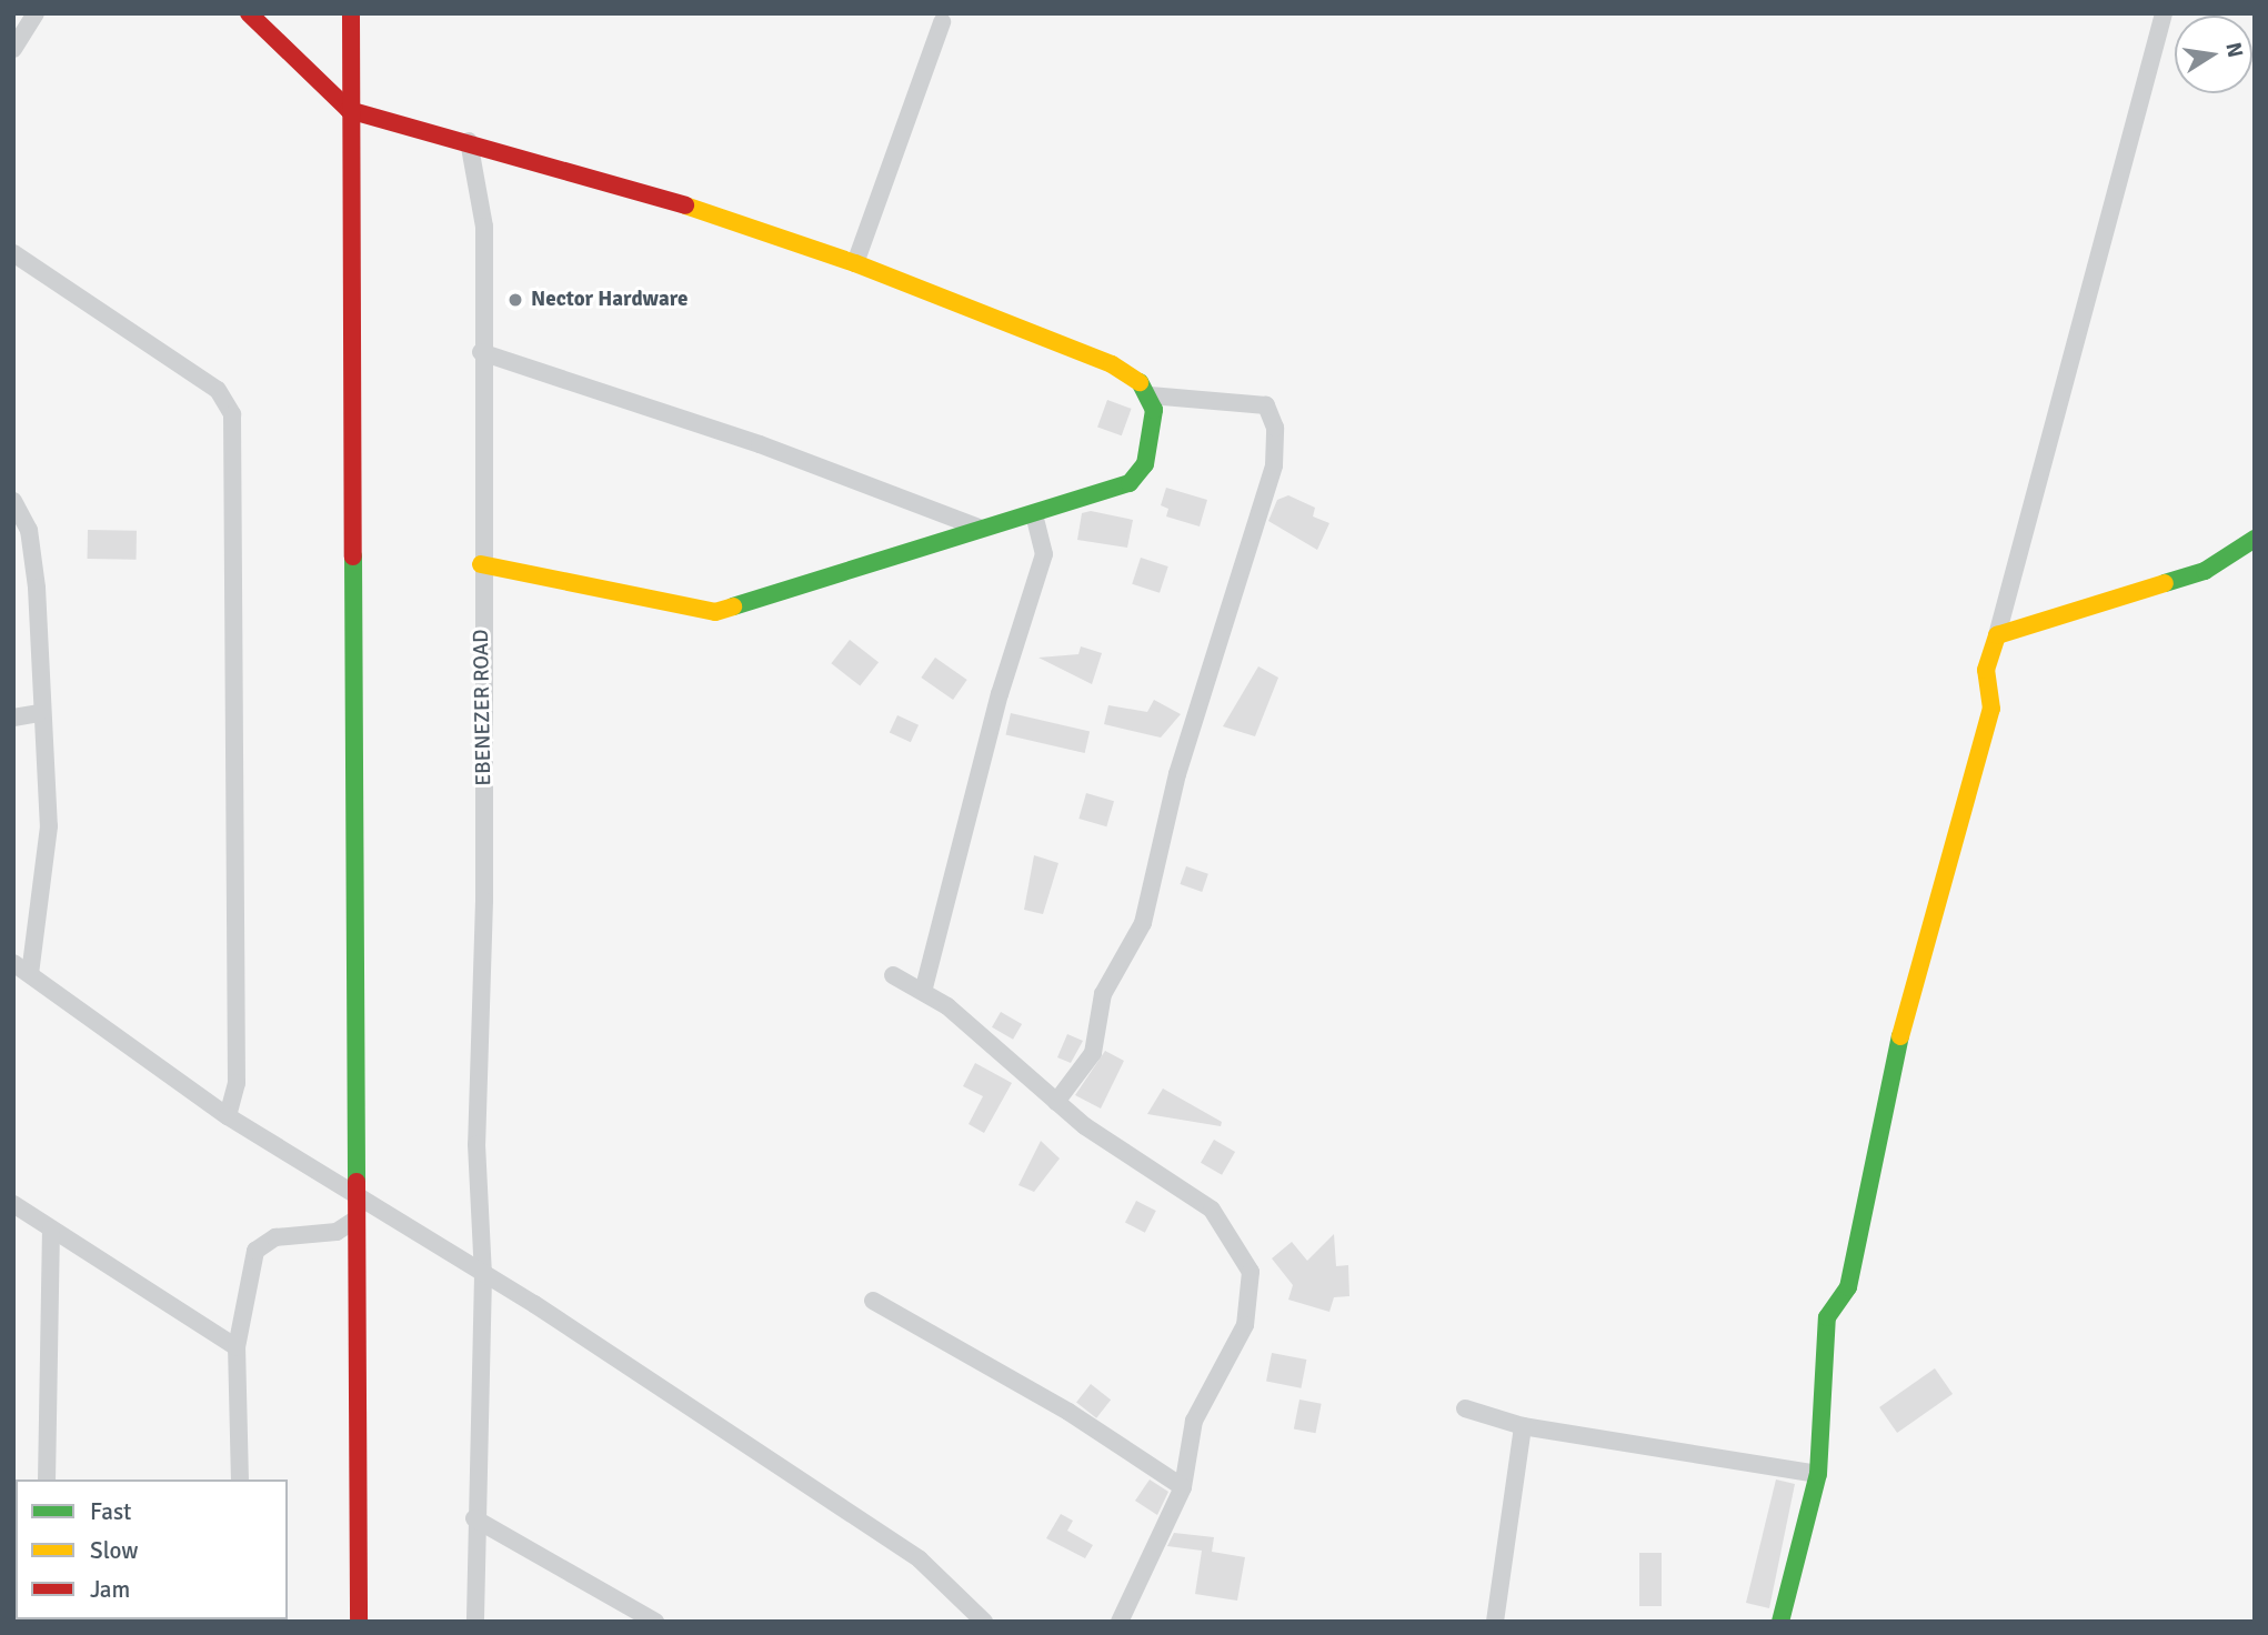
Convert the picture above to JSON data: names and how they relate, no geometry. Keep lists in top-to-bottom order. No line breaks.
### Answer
{"streets":{"street":["EBENEZER ROAD"]},"places":["Nector Hardware"],"legend":["Fast","Slow","Jam"],"north":"right"}
